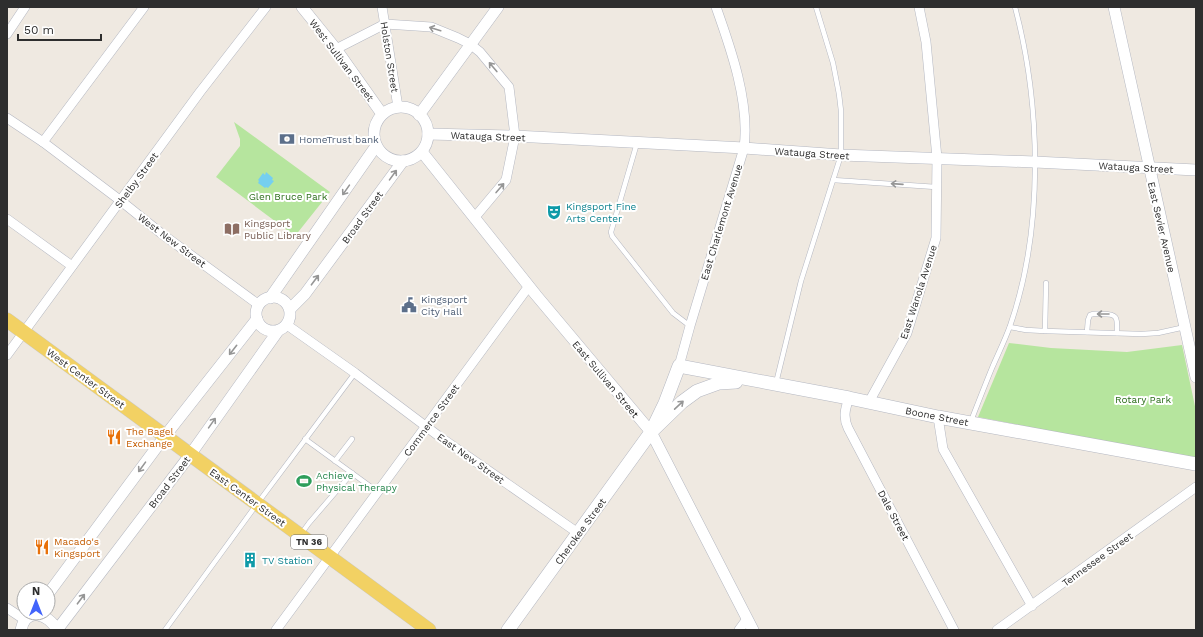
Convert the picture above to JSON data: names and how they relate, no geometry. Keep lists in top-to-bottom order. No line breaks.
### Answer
{"streets":{"main road":["East Charlemont Avenue","West Center Street","Boone Street","East Center Street","Cherokee Street","TN 36"],"street":["Holston Street","West Sullivan Street","Watauga Street","Shelby Street","Broad Street","East Sevier Avenue","West New Street","East Wanola Avenue","East Sullivan Street","Commerce Street","East New Street","Dale Street","Tennessee Street"]},"crossings":[["Holston Street","West Sullivan Street"],["Holston Street","Watauga Street"],["Holston Street","Broad Street"],["Holston Street","East Sullivan Street"],["West Sullivan Street","Watauga Street"],["West Sullivan Street","Broad Street"],["West Sullivan Street","East Sullivan Street"],["Watauga Street","Broad Street"],["Watauga Street","East Charlemont Avenue"],["Watauga Street","East Sevier Avenue"],["Watauga Street","East Wanola Avenue"],["Watauga Street","East Sullivan Street"],["Shelby Street","West New Street"],["Shelby Street","West Center Street"],["Broad Street","West New Street"],["Broad Street","East Sullivan Street"],["Broad Street","East New Street"],["Broad Street","East Center Street"],["East Charlemont Avenue","East Sullivan Street"],["East Charlemont Avenue","Boone Street"],["East Charlemont Avenue","Cherokee Street"],["West New Street","East New Street"],["East Wanola Avenue","Boone Street"],["West Center Street","East Center Street"],["East Sullivan Street","Commerce Street"],["East Sullivan Street","Cherokee Street"],["Boone Street","Dale Street"],["Commerce Street","East New Street"],["Commerce Street","East Center Street"],["East New Street","Cherokee Street"]],"parks":["Glen Bruce Park","Rotary Park"],"places":{"bank":["HomeTrust bank"],"theatre":["Kingsport Fine Arts Center"],"library":["Kingsport Public Library"],"public building":["Kingsport City Hall"],"restaurant":["The Bagel Exchange","Macado's Kingsport"],"sports":["Achieve Physical Therapy"],"building":["TV Station"]},"scale_bar":"50 m","north":"top"}
